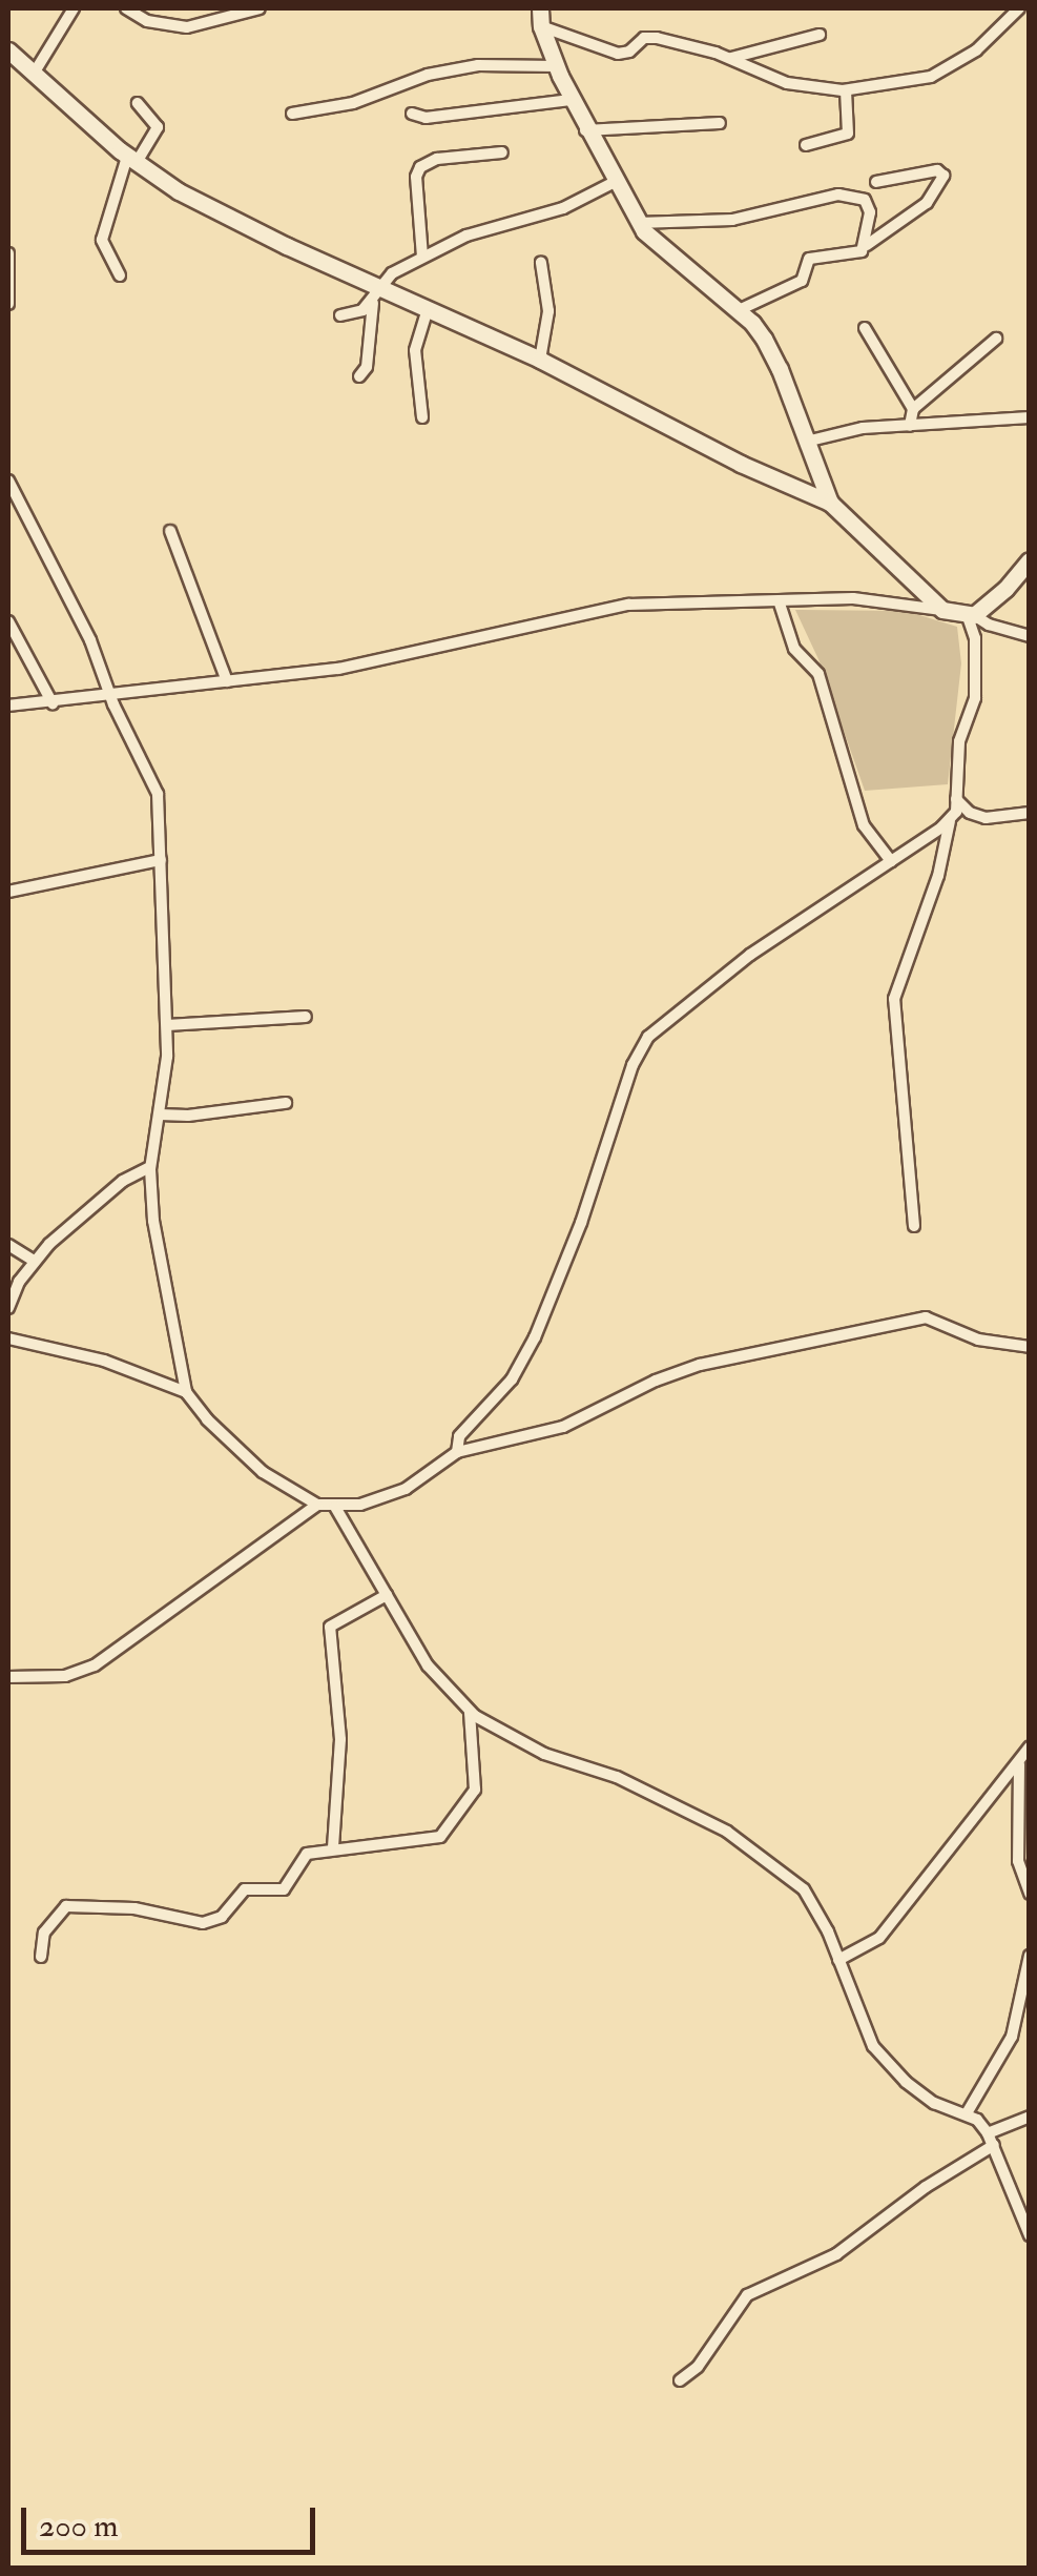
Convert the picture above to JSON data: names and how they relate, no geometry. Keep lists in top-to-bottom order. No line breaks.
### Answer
{"scale_bar":"200 m"}
